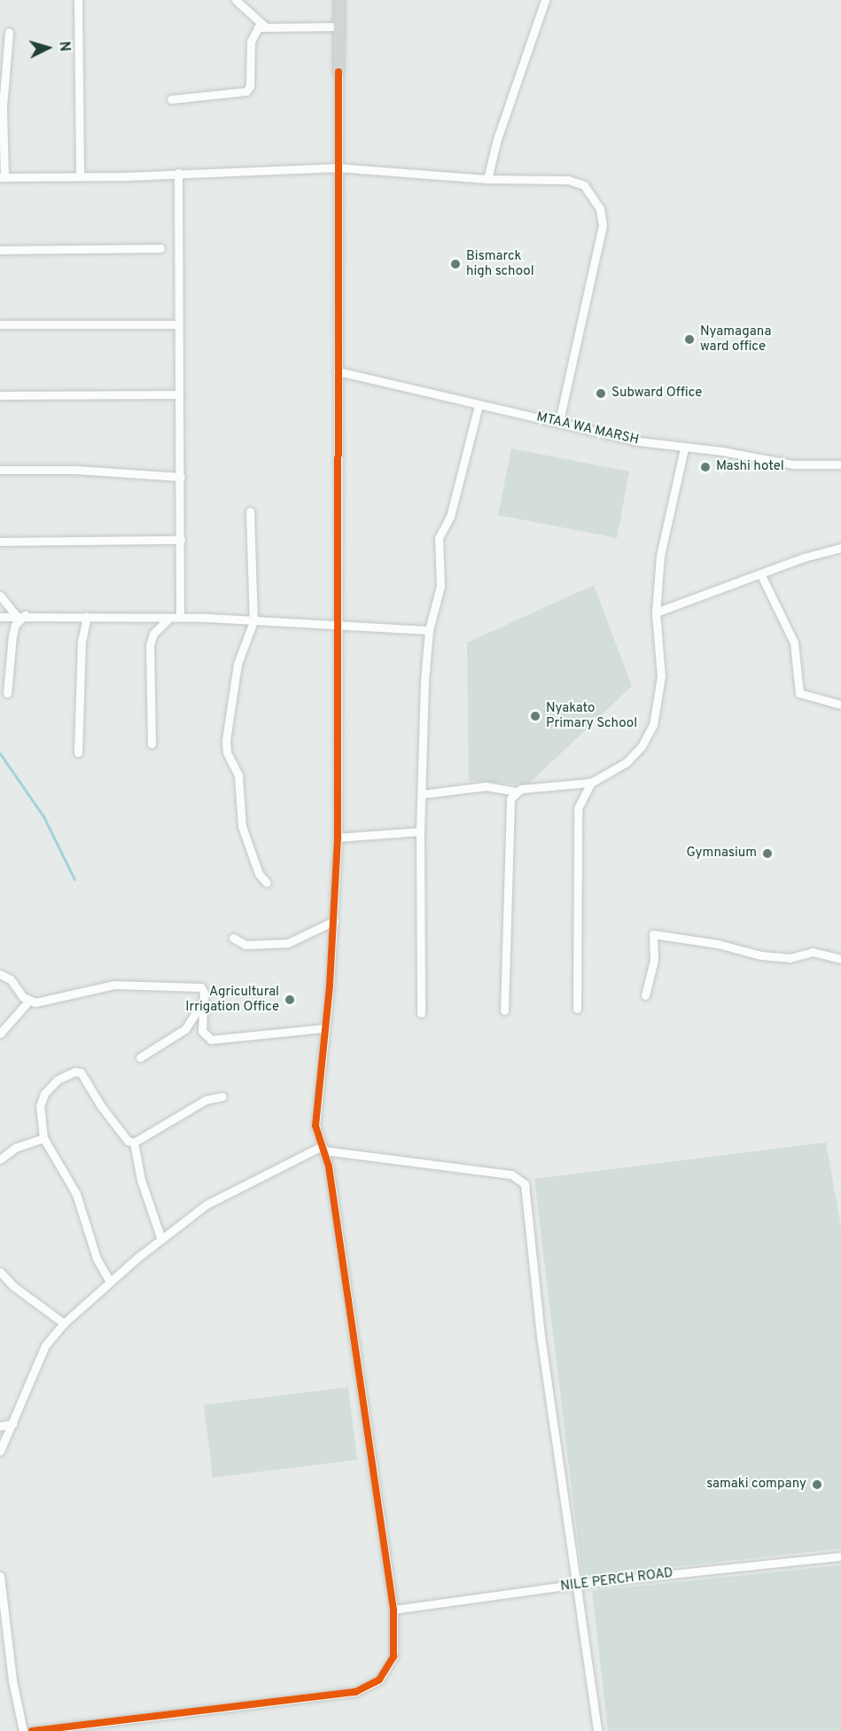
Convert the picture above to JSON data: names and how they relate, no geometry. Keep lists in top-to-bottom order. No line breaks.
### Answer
{"streets":{"street":["MTAA WA MARSH","NILE PERCH ROAD"]},"places":["Bismarck high school","Nyamagana ward office","Subward Office","Mashi hotel","Nyakato Primary School","Gymnasium","Agricultural Irrigation Office","samaki company"],"north":"right"}
